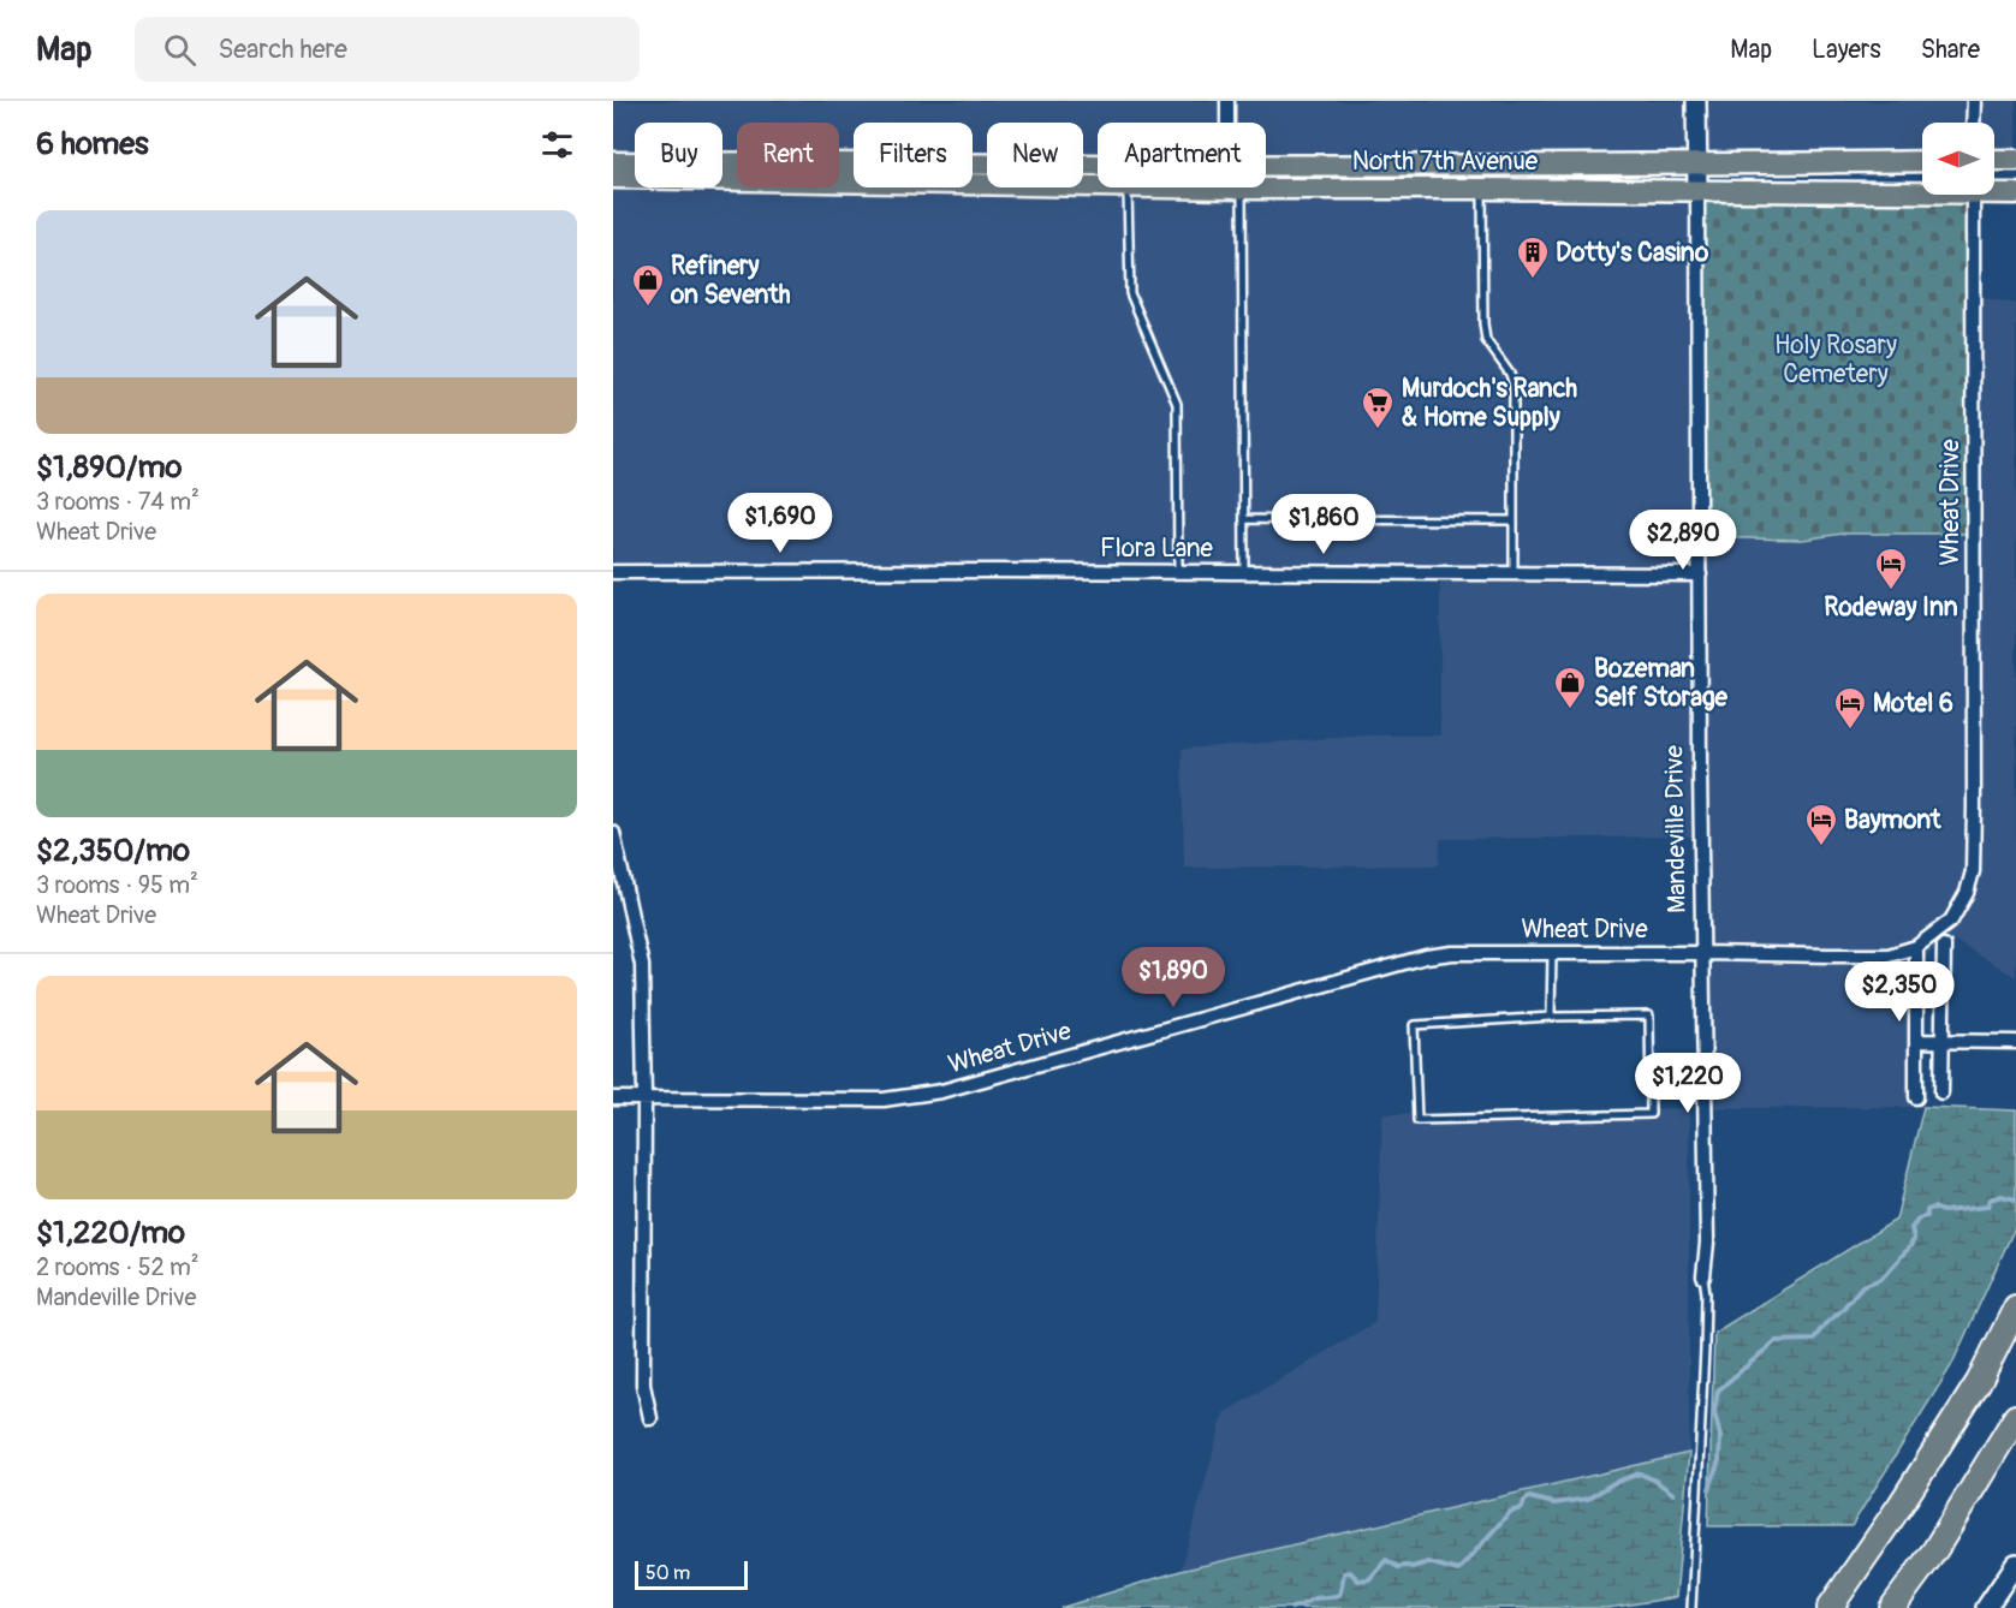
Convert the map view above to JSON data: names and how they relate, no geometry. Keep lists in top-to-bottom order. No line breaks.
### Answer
{"streets":{"main road":["North 7th Avenue","Mandeville Drive"],"street":["Wheat Drive","Flora Lane"]},"crossings":[["North 7th Avenue","Mandeville Drive"],["Wheat Drive","Mandeville Drive"],["Flora Lane","Mandeville Drive"]],"parks":["Holy Rosary Cemetery"],"places":{"building":["Dotty's Casino"],"shop":["Refinery on Seventh","Bozeman Self Storage"],"supermarket":["Murdoch's Ranch & Home Supply"],"hotel":["Rodeway Inn","Motel 6","Baymont"]},"scale_bar":"50 m","north":"left","page":{"header":"Map","search":"Search here","nav":["Map","Layers","Share"],"heading":"6 homes","chip":["Buy","Rent","Filters","New","Apartment"],"list":[{"name":"$1,890/mo","note":"3 rooms · 74 m² · Wheat Drive"},{"name":"$2,350/mo","note":"3 rooms · 95 m² · Wheat Drive"},{"name":"$1,220/mo","note":"2 rooms · 52 m² · Mandeville Drive"}],"price":["$1,690","$1,860","$2,890","$1,890","$2,350","$1,220"],"scale":"50 m"}}
